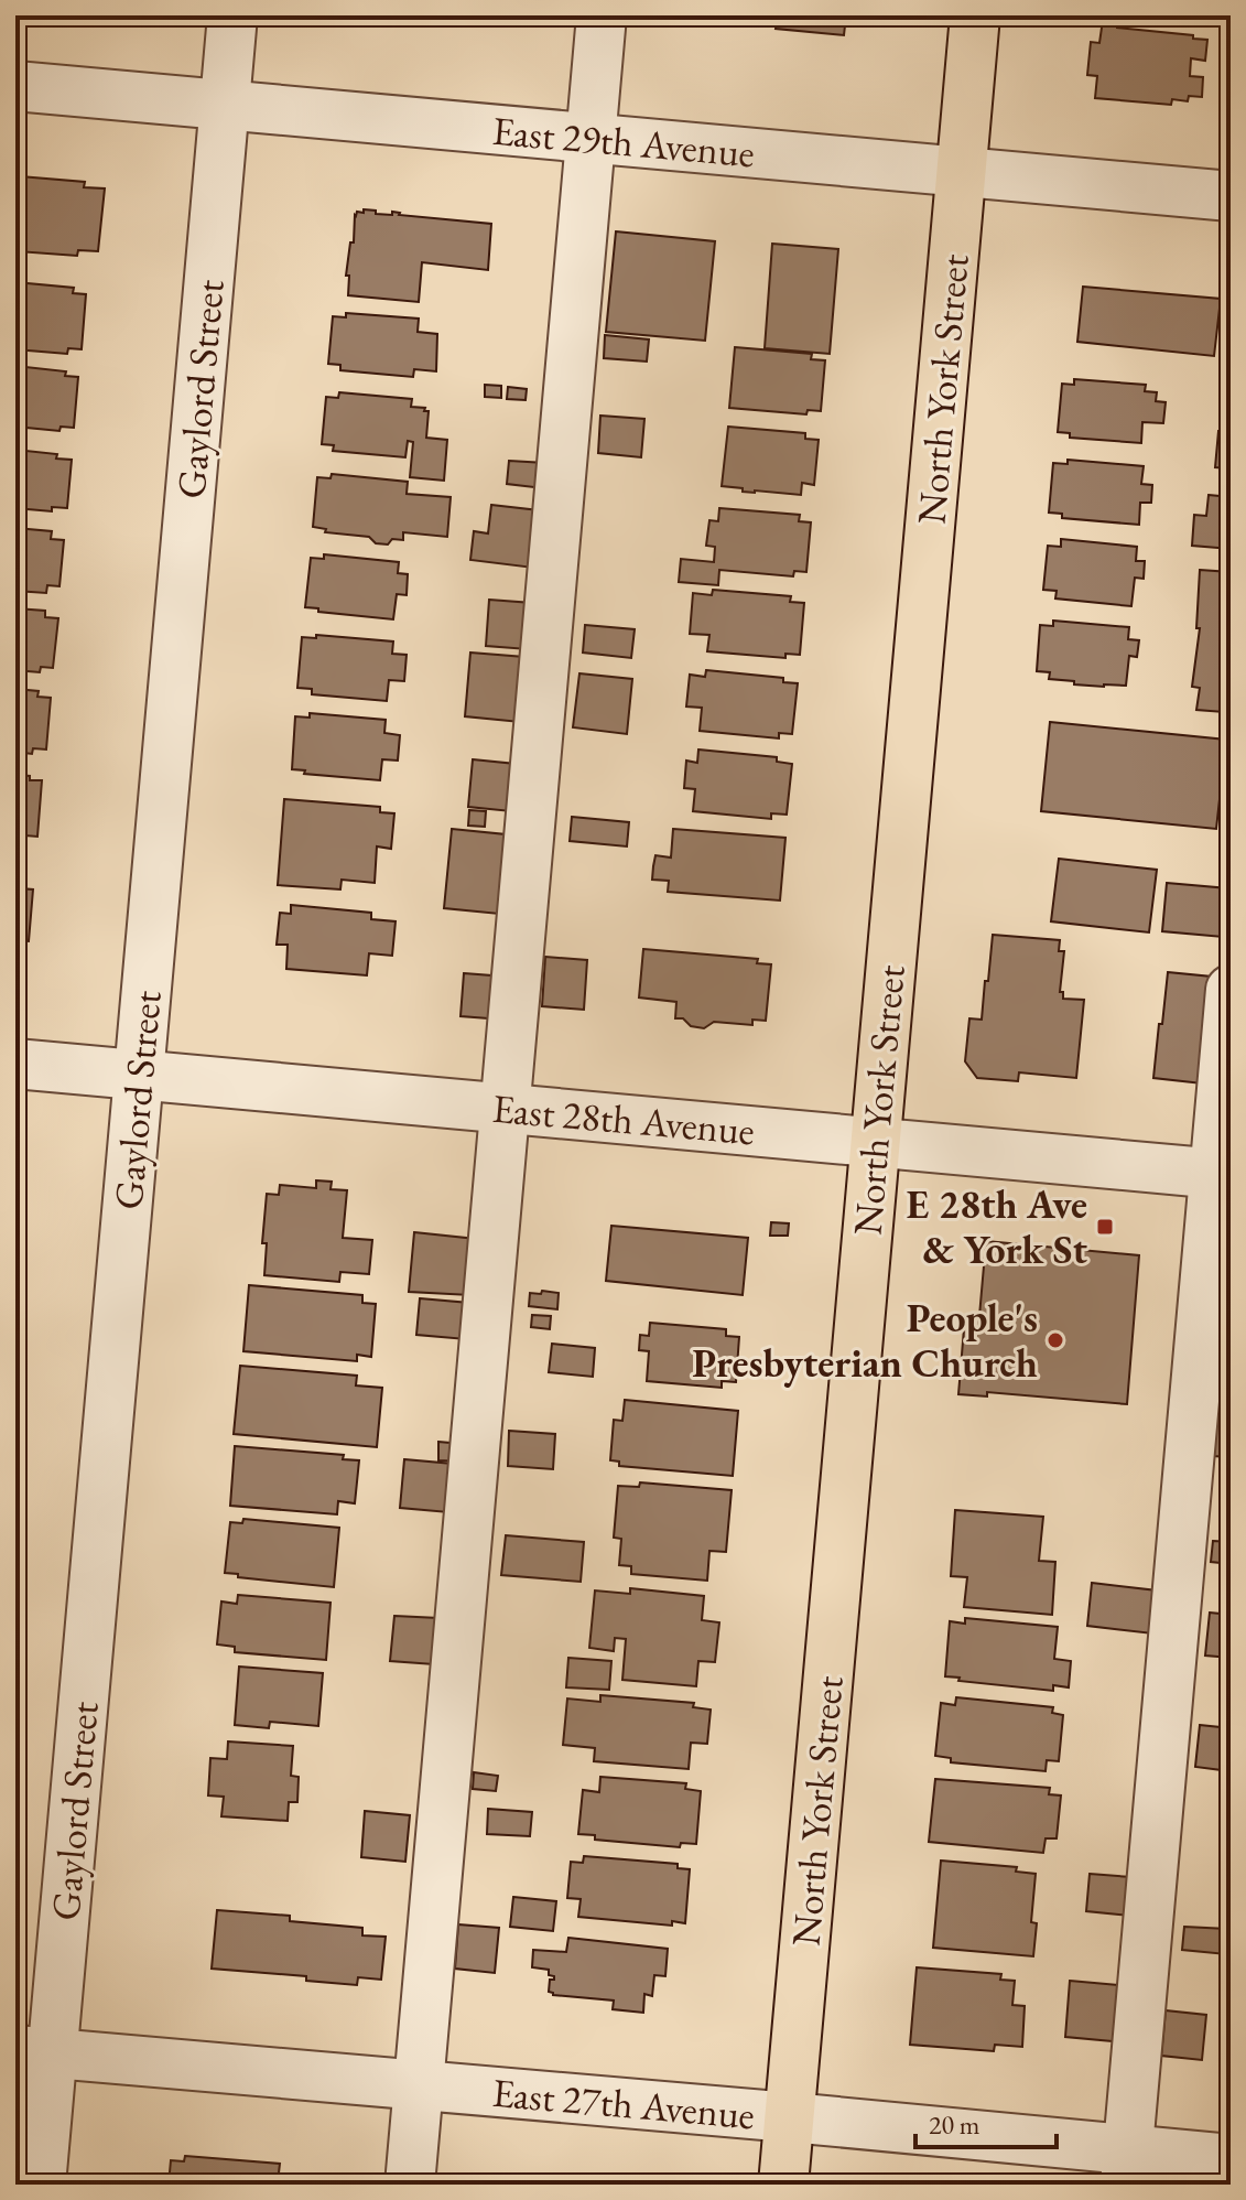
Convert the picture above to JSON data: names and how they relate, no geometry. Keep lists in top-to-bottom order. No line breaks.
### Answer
{"streets":{"main road":["North York Street"],"street":["East 29th Avenue","Gaylord Street","East 28th Avenue","East 27th Avenue"]},"crossings":[["East 29th Avenue","Gaylord Street"],["East 29th Avenue","North York Street"],["Gaylord Street","East 28th Avenue"],["Gaylord Street","East 27th Avenue"],["North York Street","East 28th Avenue"],["North York Street","East 27th Avenue"]],"places":{"transit":["E 28th Ave & York St"],"other":["People's Presbyterian Church"]},"scale_bar":"20 m"}
